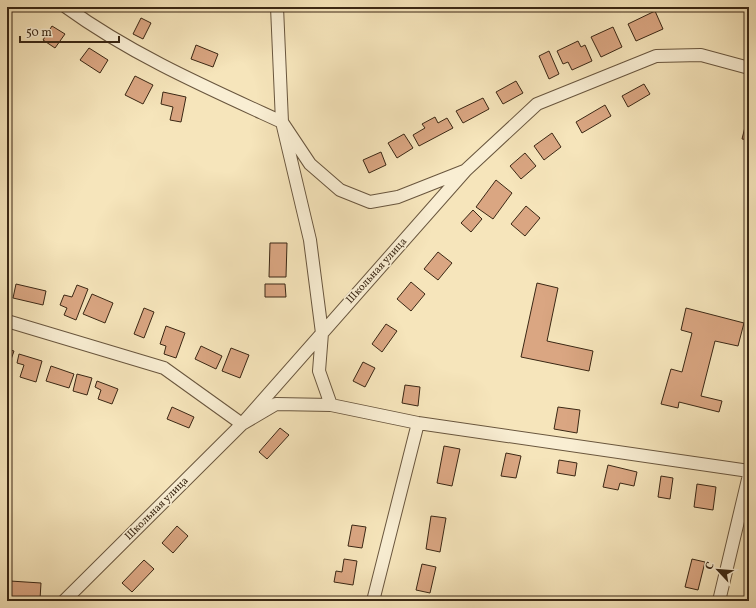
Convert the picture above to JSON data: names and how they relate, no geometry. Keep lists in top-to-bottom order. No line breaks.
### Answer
{"streets":{"street":["Школьная улица"]},"scale_bar":"50 m","north":"top left"}
